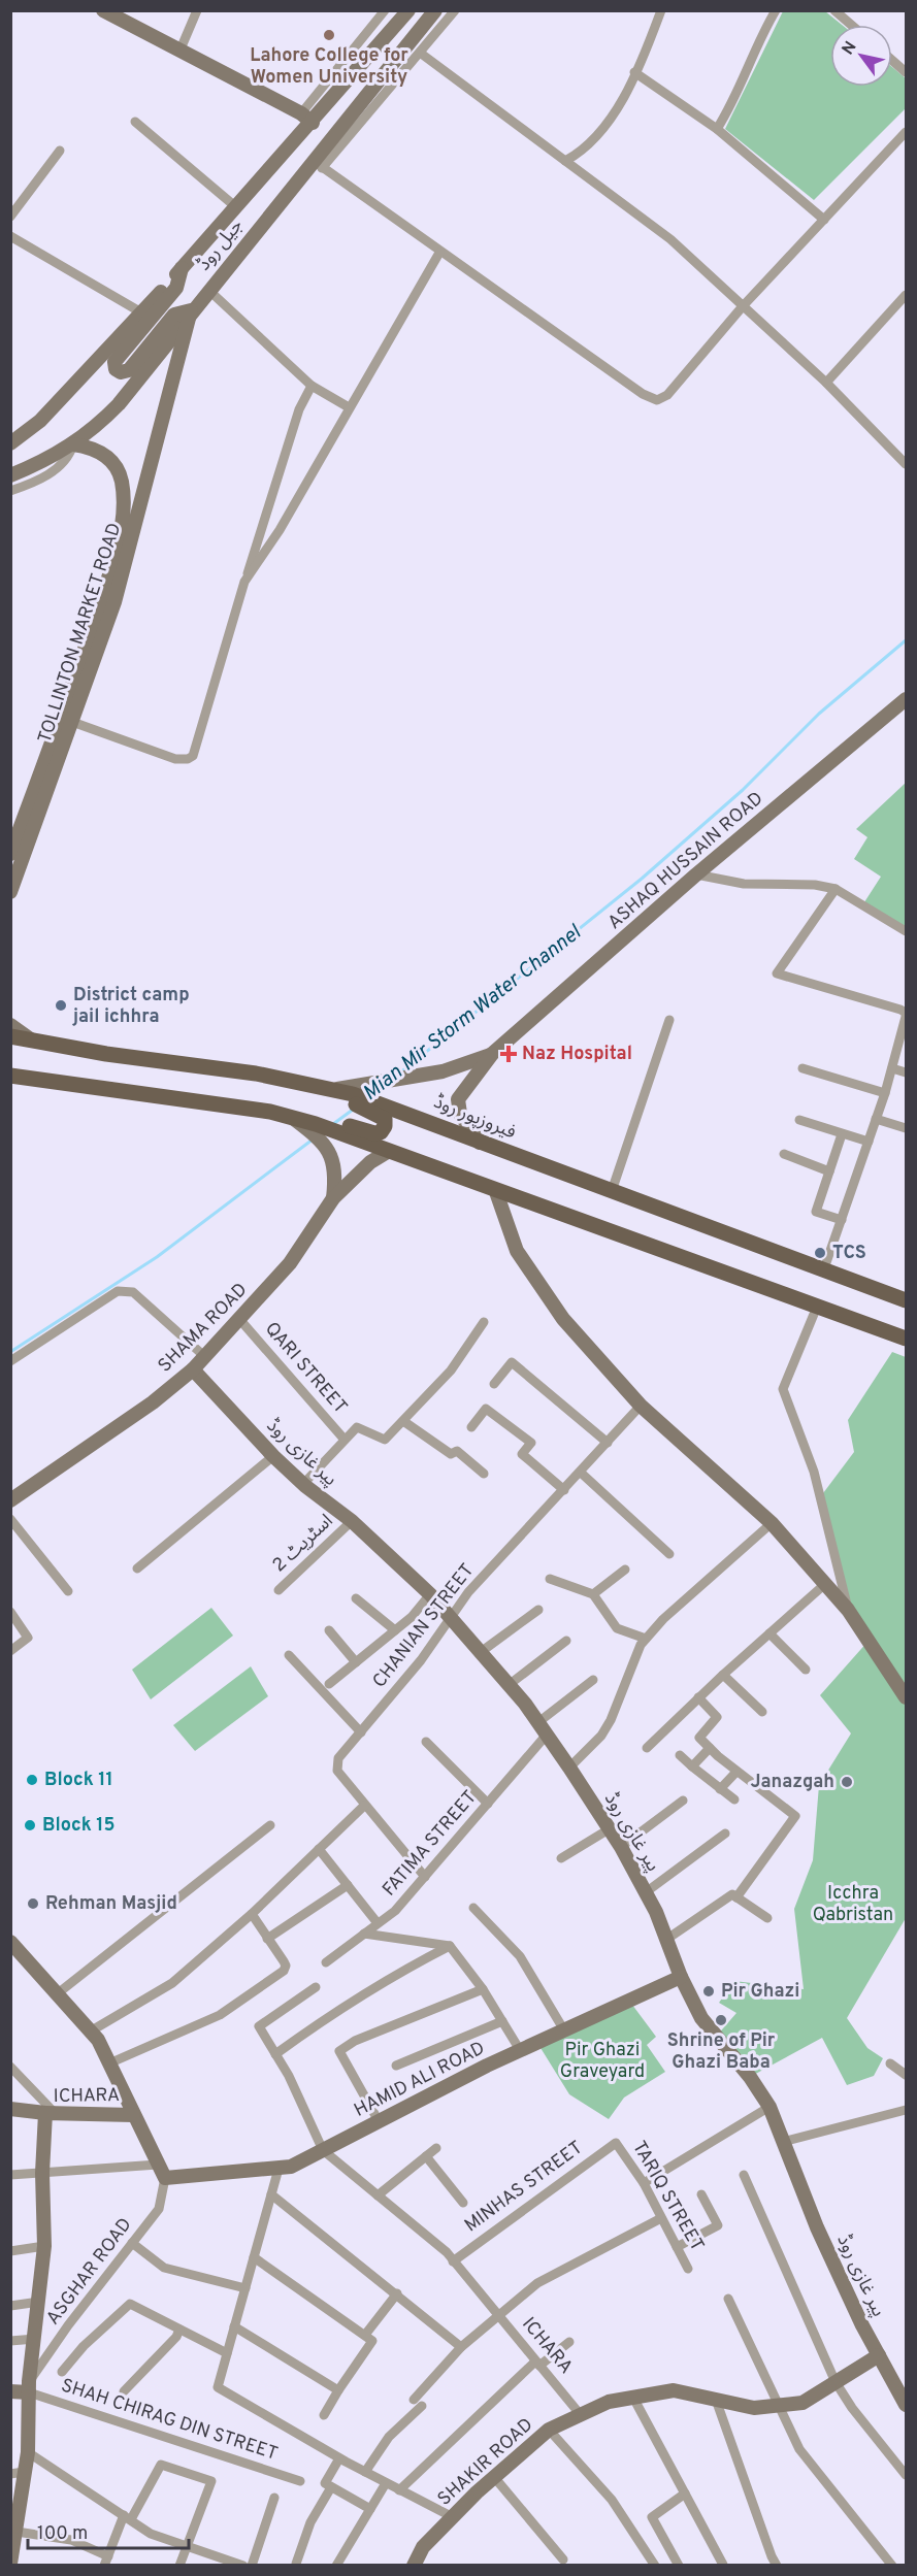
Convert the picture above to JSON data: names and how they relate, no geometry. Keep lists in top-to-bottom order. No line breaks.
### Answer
{"streets":{"main road":["فیروزپور روڈ"],"street":["جیل روڈ","TOLLINTON MARKET ROAD","ASHAQ HUSSAIN ROAD","SHAMA ROAD","QARI STREET","پیر غازی روڈ","اسٹریٹ 2","CHANIAN STREET","FATIMA STREET","HAMID ALI ROAD","ICHARA","MINHAS STREET","TARIQ STREET","ASGHAR ROAD","SHAH CHIRAG DIN STREET","SHAKIR ROAD"]},"crossings":[["جیل روڈ","TOLLINTON MARKET ROAD"],["ASHAQ HUSSAIN ROAD","فیروزپور روڈ"],["SHAMA ROAD","QARI STREET"],["SHAMA ROAD","پیر غازی روڈ"],["پیر غازی روڈ","اسٹریٹ 2"],["پیر غازی روڈ","CHANIAN STREET"],["پیر غازی روڈ","FATIMA STREET"],["پیر غازی روڈ","HAMID ALI ROAD"],["پیر غازی روڈ","SHAKIR ROAD"],["CHANIAN STREET","FATIMA STREET"],["HAMID ALI ROAD","ICHARA"],["HAMID ALI ROAD","ASGHAR ROAD"],["ICHARA","MINHAS STREET"],["ICHARA","ASGHAR ROAD"],["ICHARA","SHAH CHIRAG DIN STREET"],["ICHARA","SHAKIR ROAD"],["MINHAS STREET","TARIQ STREET"],["ASGHAR ROAD","SHAH CHIRAG DIN STREET"]],"water":["Mian Mir Storm Water Channel"],"parks":["Icchra Qabristan","Pir Ghazi Graveyard"],"places":{"other":["Lahore College for Women University","District camp jail ichhra","TCS","Block 11","Janazgah","Block 15","Rehman Masjid","Pir Ghazi","Shrine of Pir Ghazi Baba"],"health":["Naz Hospital"]},"scale_bar":"100 m","north":"top left"}
